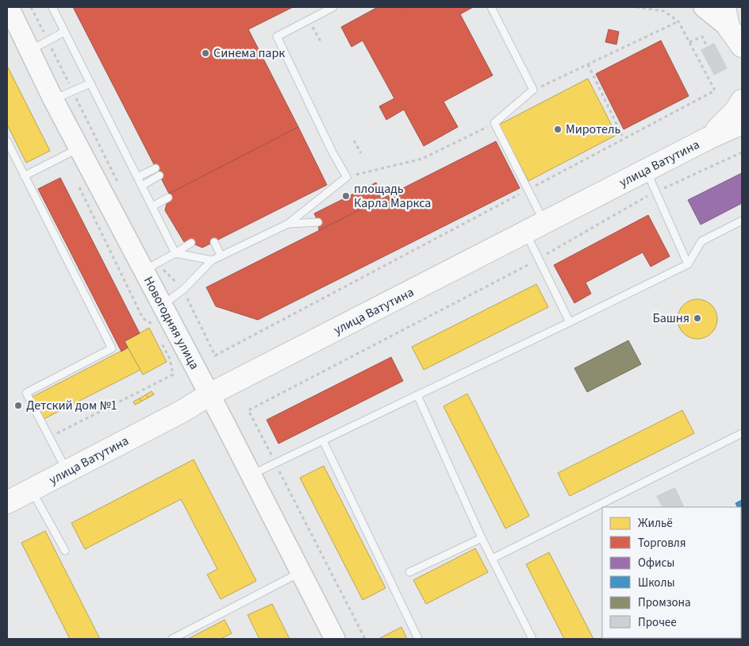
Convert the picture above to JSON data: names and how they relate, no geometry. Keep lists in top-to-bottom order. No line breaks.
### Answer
{"streets":{"main road":["улица Ватутина"],"street":["Новогодняя улица"]},"crossings":[["улица Ватутина","Новогодняя улица"]],"places":["Синема парк","Миротель","площадь Карла Маркса","Башня","Детский дом №1"],"legend":["Жильё","Торговля","Офисы","Школы","Промзона","Прочее"]}
